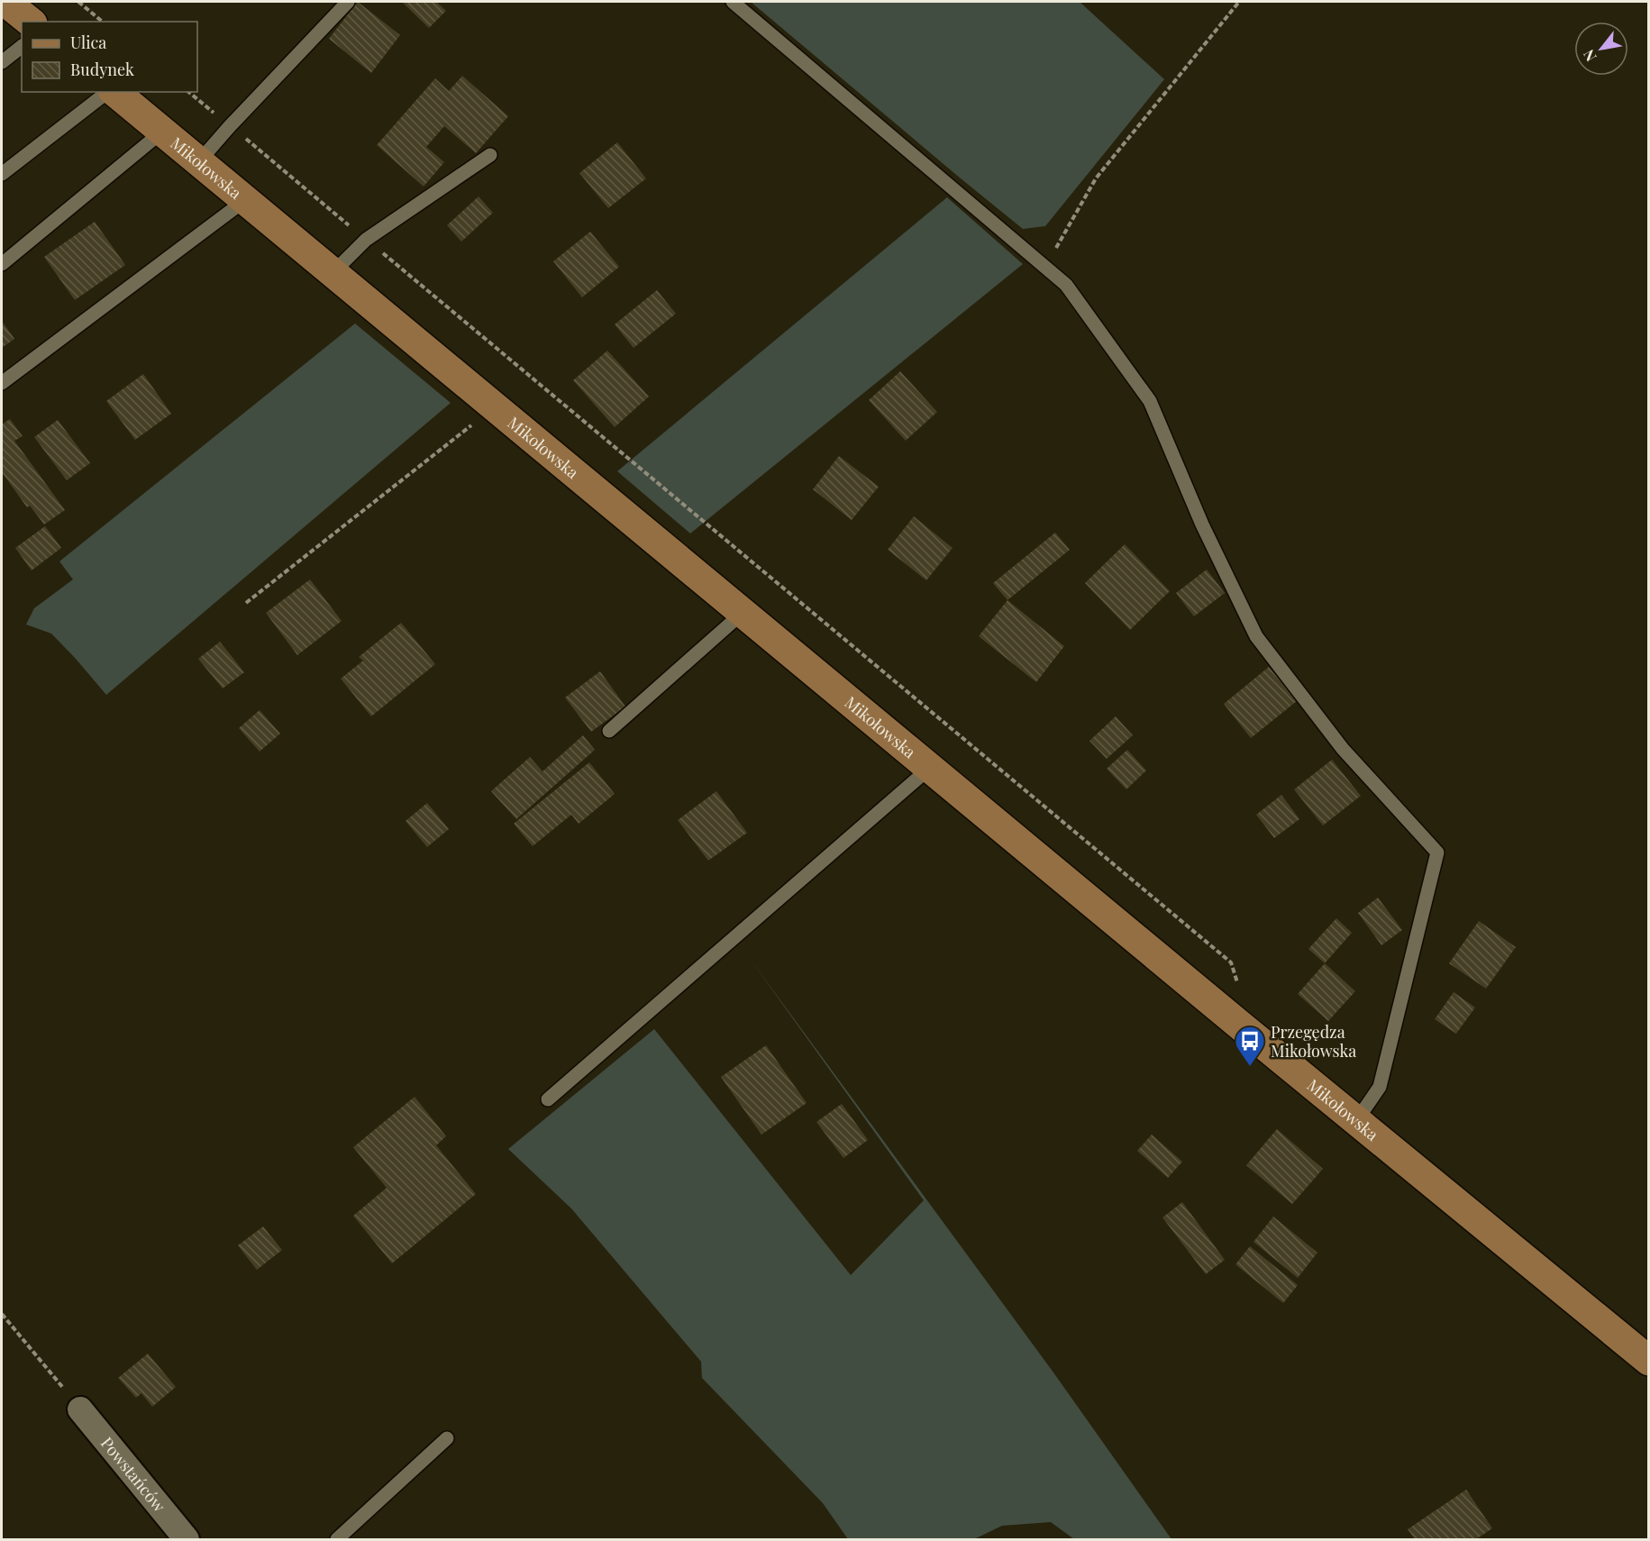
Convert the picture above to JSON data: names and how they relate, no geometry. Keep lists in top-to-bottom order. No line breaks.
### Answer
{"streets":{"main road":["Mikołowska"],"street":["Powstańców"]},"places":{"bus stop":["Przegędza Mikołowska"]},"legend":["Ulica","Budynek"],"north":"bottom left"}
